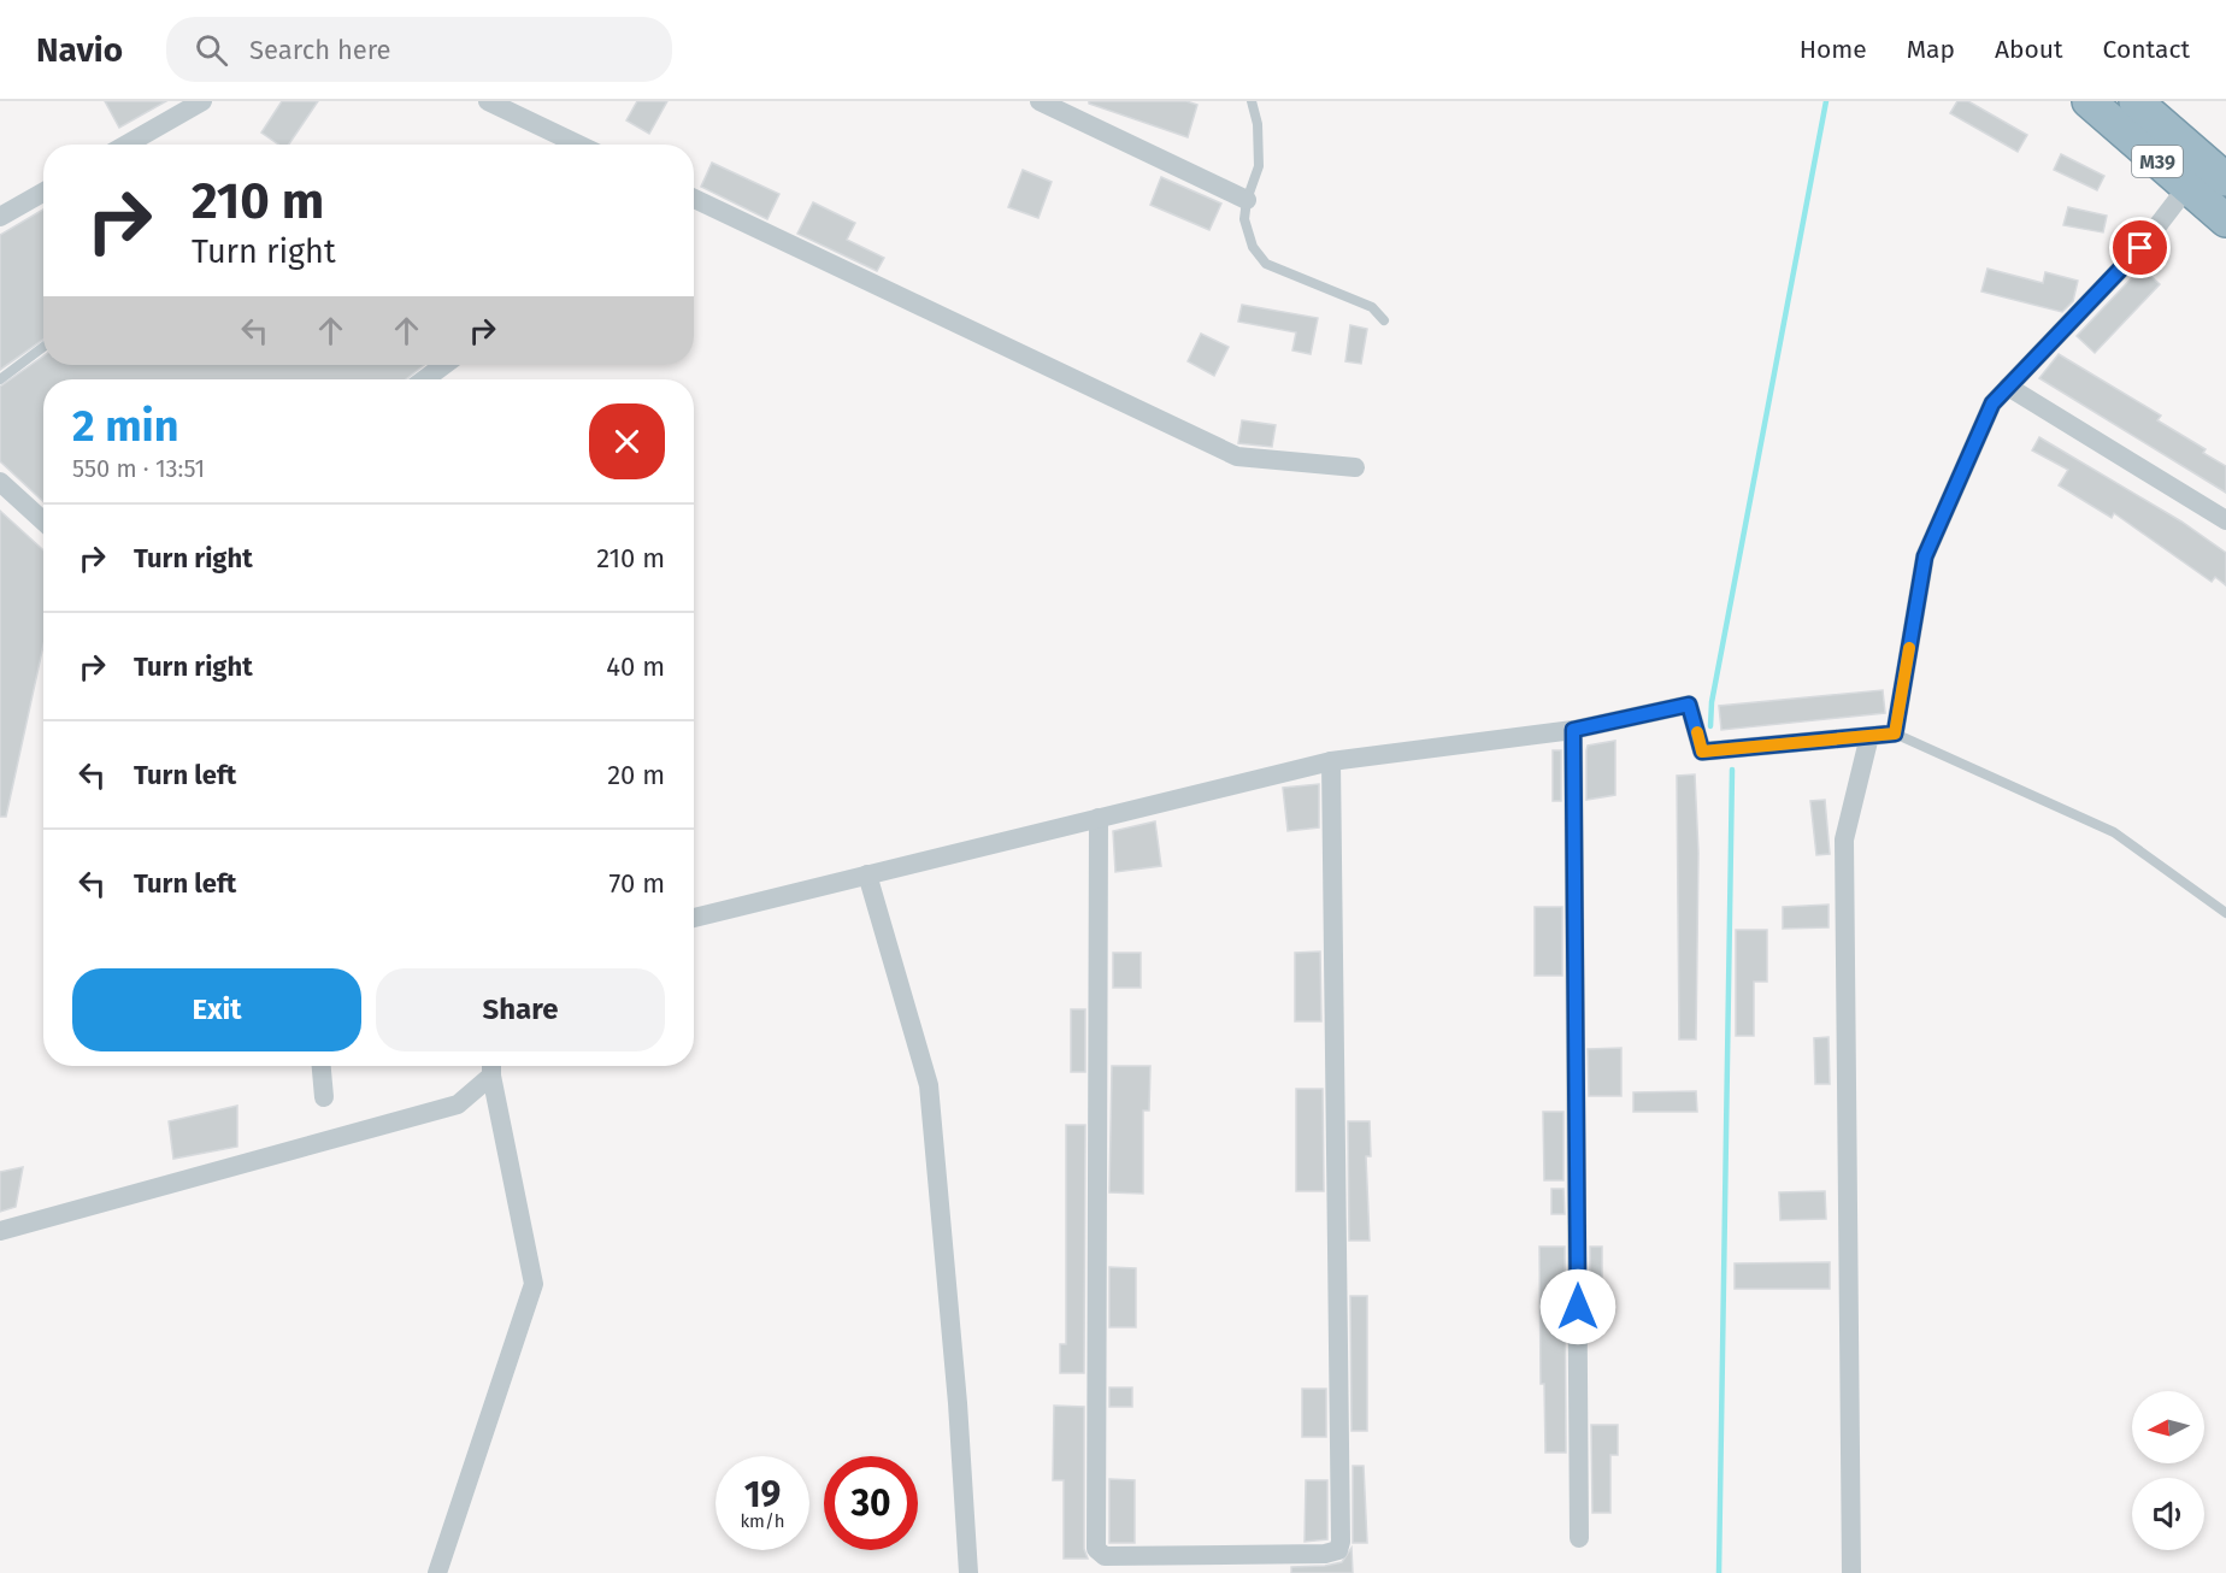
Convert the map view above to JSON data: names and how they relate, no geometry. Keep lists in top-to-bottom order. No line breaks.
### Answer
{"streets":{"highway":["M39"]},"north":"left","page":{"header":"Navio","search":"Search here","nav":["Home","Map","About","Contact"],"turn":["210 m","Turn right"],"heading":["2 min","550 m · 13:51"],"list":[{"name":"Turn right","value":"210 m"},{"name":"Turn right","value":"40 m"},{"name":"Turn left","value":"20 m"},{"name":"Turn left","value":"70 m"}],"buttons":["Exit","Share"],"speed":"19 km/h","limit":"30"}}
